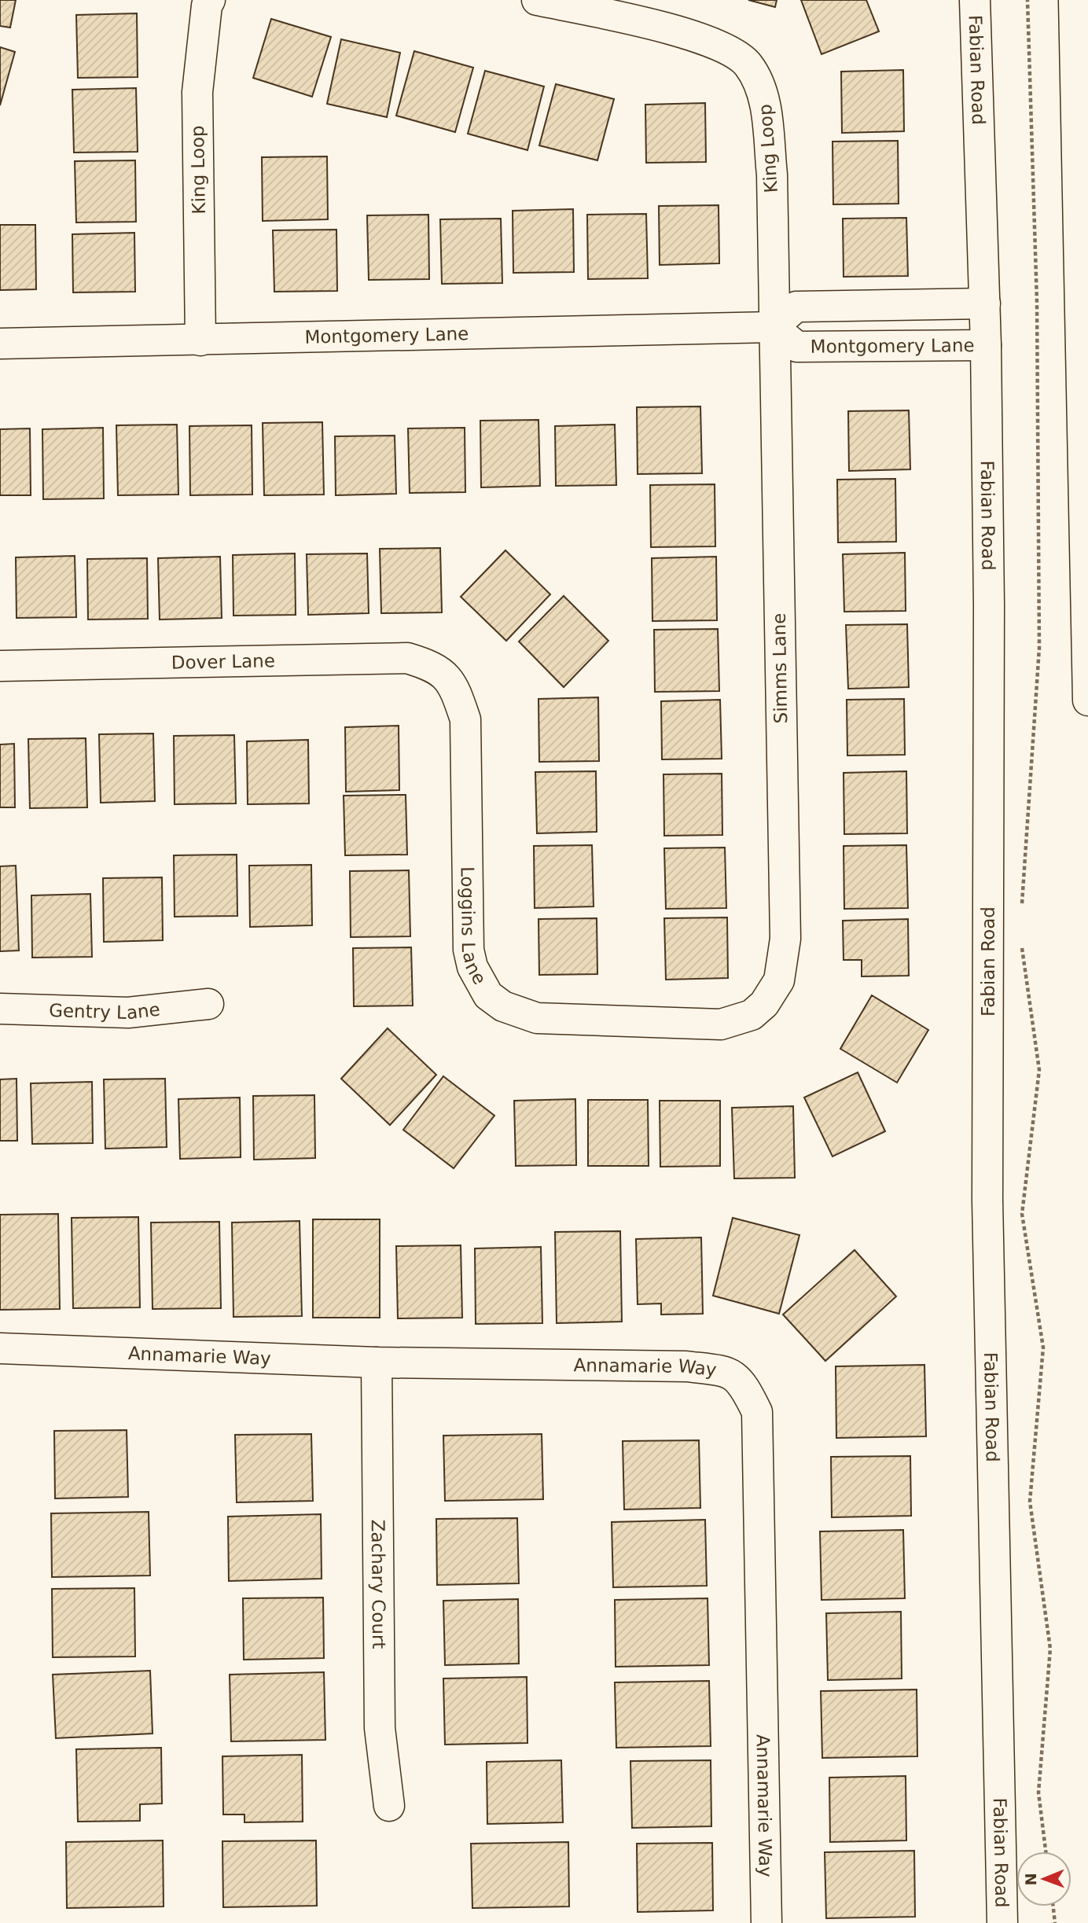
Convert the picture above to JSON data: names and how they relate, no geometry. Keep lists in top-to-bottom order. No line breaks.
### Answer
{"streets":{"street":["Fabian Road","King Loop","Montgomery Lane","Dover Lane","Simms Lane","Loggins Lane","Gentry Lane","Annamarie Way","Zachary Court"]},"crossings":[["Fabian Road","Montgomery Lane"],["King Loop","Montgomery Lane"],["King Loop","Simms Lane"],["Montgomery Lane","Simms Lane"],["Dover Lane","Loggins Lane"],["Simms Lane","Loggins Lane"],["Annamarie Way","Zachary Court"]],"north":"left"}
